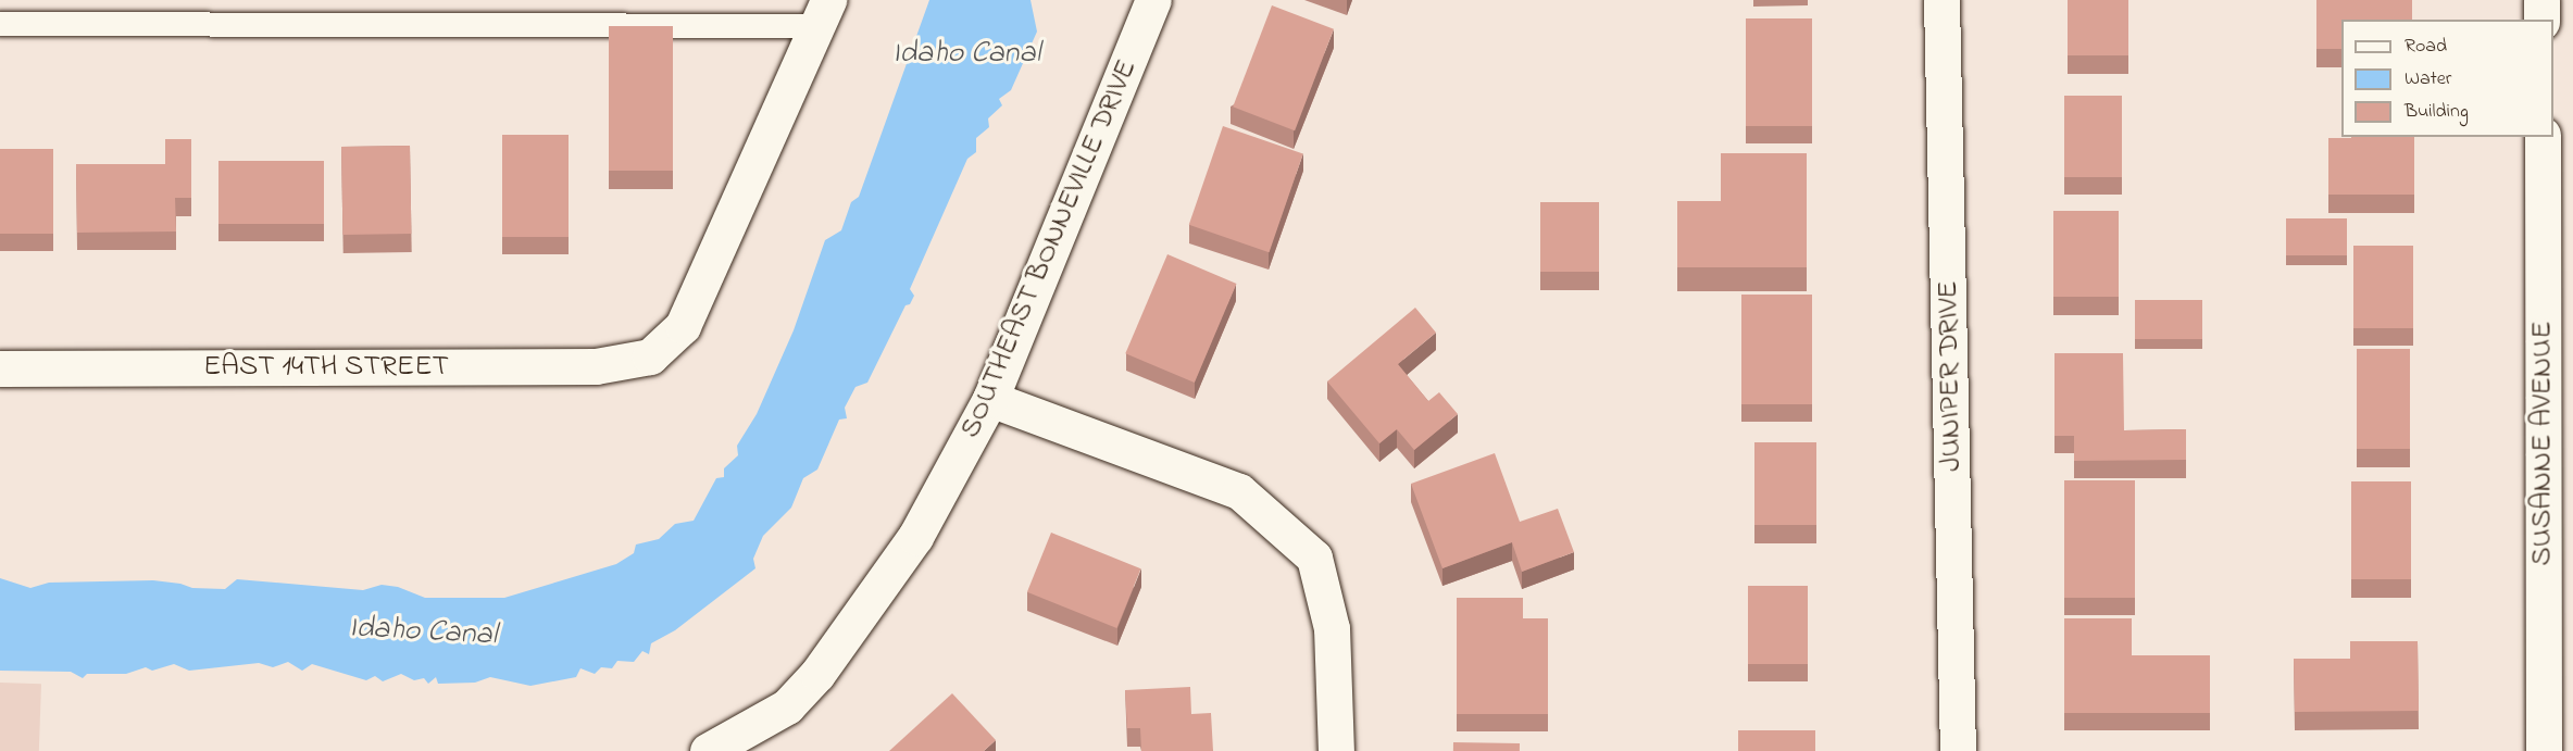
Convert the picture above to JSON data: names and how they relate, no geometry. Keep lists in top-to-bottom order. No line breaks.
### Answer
{"streets":{"street":["SOUTHEAST BONNEVILLE DRIVE","EAST 14TH STREET","JUNIPER DRIVE","SUSANNE AVENUE"]},"water":["Idaho Canal"],"legend":["Road","Water","Building"]}
